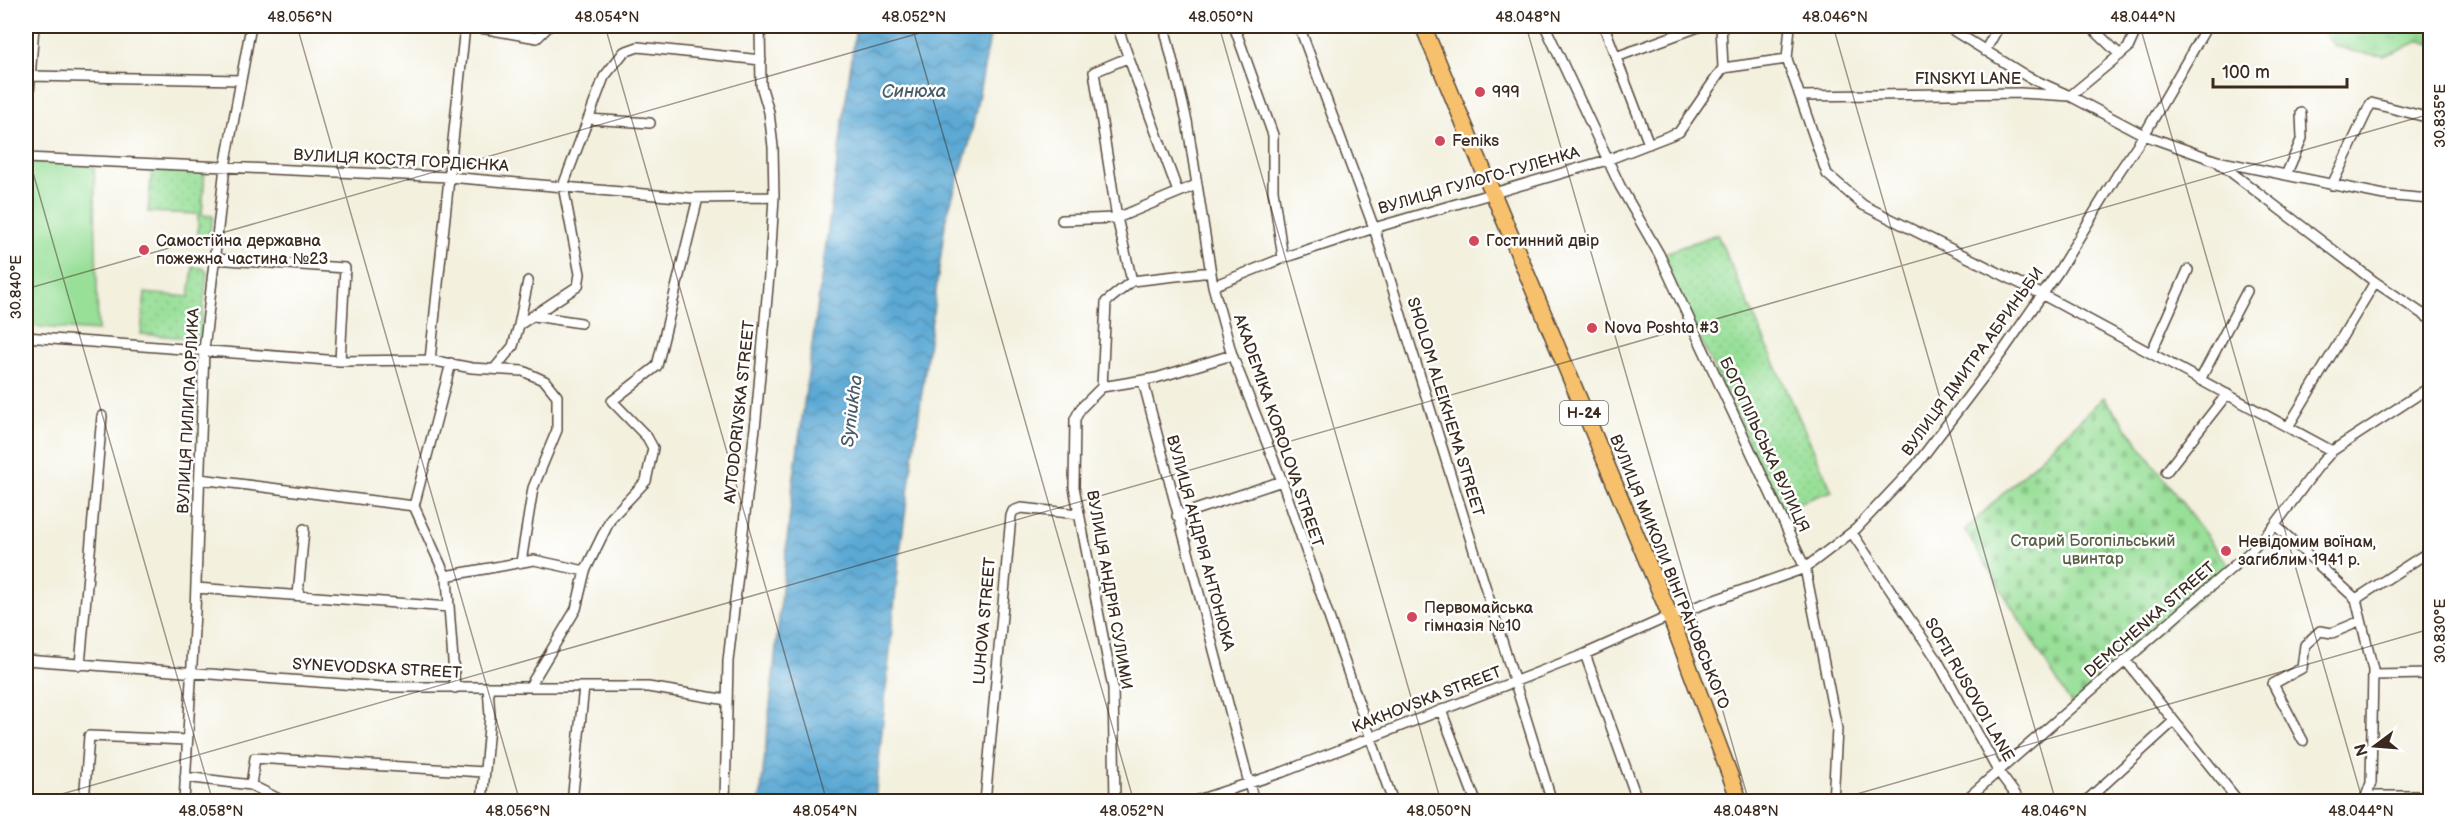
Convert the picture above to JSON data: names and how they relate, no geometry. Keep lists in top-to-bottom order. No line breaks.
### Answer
{"streets":{"main road":["Н-24","ВУЛИЦЯ МИКОЛИ ВІНГРАНОВСЬКОГО"],"street":["FINSKYI LANE","ВУЛИЦЯ КОСТЯ ГОРДІЄНКА","ВУЛИЦЯ ГУЛОГО-ГУЛЕНКА","ВУЛИЦЯ ДМИТРА АБРИНЬБИ","SHOLOM ALEIKHEMA STREET","ВУЛИЦЯ ПИЛИПА ОРЛИКА","AVTODORIVSKA STREET","AKADEMIKA KOROLOVA STREET","БОГОПІЛЬСЬКА ВУЛИЦЯ","ВУЛИЦЯ АНДРІЯ АНТОНЮКА","ВУЛИЦЯ АНДРІЯ СУЛИМИ","DEMCHENKA STREET","LUHOVA STREET","SYNEVODSKA STREET","SOFII RUSOVOI LANE","KAKHOVSKA STREET"]},"crossings":[["ВУЛИЦЯ КОСТЯ ГОРДІЄНКА","ВУЛИЦЯ ПИЛИПА ОРЛИКА"],["ВУЛИЦЯ КОСТЯ ГОРДІЄНКА","AVTODORIVSKA STREET"],["ВУЛИЦЯ ГУЛОГО-ГУЛЕНКА","SHOLOM ALEIKHEMA STREET"],["ВУЛИЦЯ ГУЛОГО-ГУЛЕНКА","AKADEMIKA KOROLOVA STREET"],["ВУЛИЦЯ ГУЛОГО-ГУЛЕНКА","БОГОПІЛЬСЬКА ВУЛИЦЯ"],["ВУЛИЦЯ ГУЛОГО-ГУЛЕНКА","ВУЛИЦЯ МИКОЛИ ВІНГРАНОВСЬКОГО"],["ВУЛИЦЯ ДМИТРА АБРИНЬБИ","БОГОПІЛЬСЬКА ВУЛИЦЯ"],["ВУЛИЦЯ ДМИТРА АБРИНЬБИ","ВУЛИЦЯ МИКОЛИ ВІНГРАНОВСЬКОГО"],["ВУЛИЦЯ ДМИТРА АБРИНЬБИ","SOFII RUSOVOI LANE"],["ВУЛИЦЯ ДМИТРА АБРИНЬБИ","KAKHOVSKA STREET"],["SHOLOM ALEIKHEMA STREET","KAKHOVSKA STREET"],["ВУЛИЦЯ ПИЛИПА ОРЛИКА","SYNEVODSKA STREET"],["AVTODORIVSKA STREET","SYNEVODSKA STREET"],["AKADEMIKA KOROLOVA STREET","KAKHOVSKA STREET"],["ВУЛИЦЯ АНДРІЯ АНТОНЮКА","KAKHOVSKA STREET"],["ВУЛИЦЯ МИКОЛИ ВІНГРАНОВСЬКОГО","KAKHOVSKA STREET"],["ВУЛИЦЯ АНДРІЯ СУЛИМИ","LUHOVA STREET"],["DEMCHENKA STREET","SOFII RUSOVOI LANE"]],"water":["Синюха","Syniukha"],"parks":["Старий Богопільський цвинтар"],"places":["999","Feniks","Гостинний двір","Самостійна державна пожежна частина №23","Nova Poshta #3","Невідомим воїнам, загиблим 1941 р.","Первомайська гімназія №10"],"scale_bar":"100 m","north":"left","coordinates":["48.056°N","48.054°N","48.052°N","48.050°N","48.048°N","48.046°N","48.044°N","30.835°E","30.840°E","30.830°E","48.058°N"]}
